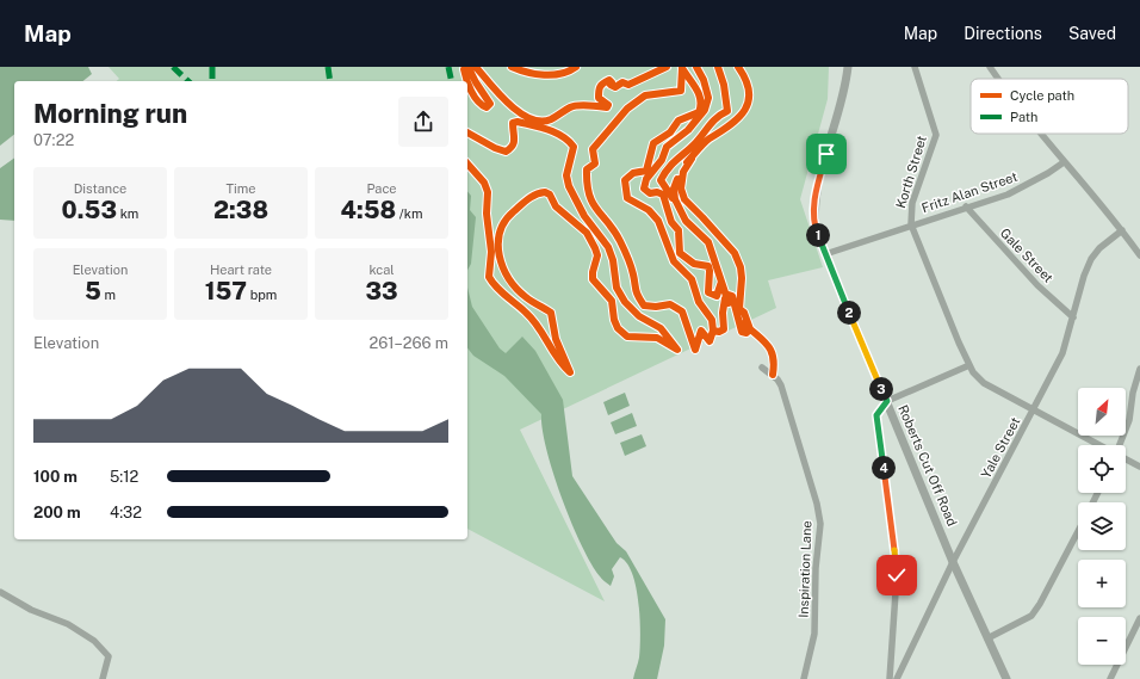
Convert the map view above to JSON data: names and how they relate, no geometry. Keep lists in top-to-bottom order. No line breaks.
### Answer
{"streets":{"street":["Korth Street","Fritz Alan Street","Gale Street","Yale Street","Roberts Cut Off Road","Inspiration Lane"]},"crossings":[["Korth Street","Fritz Alan Street"],["Korth Street","Yale Street"],["Fritz Alan Street","Gale Street"],["Fritz Alan Street","Roberts Cut Off Road"],["Gale Street","Yale Street"],["Yale Street","Roberts Cut Off Road"]],"legend":["Cycle path","Path"],"north":"top right","page":{"header":"Map","nav":["Map","Directions","Saved"],"heading":["Morning run","07:22"],"stats":[["Distance","0.53 km"],["Time","2:38"],["Pace","4:58 /km"],["Elevation","5 m"],["Heart rate","157 bpm"],["kcal","33"]],"pins":["1","2","3","4"],"chart":["Elevation","261–266 m"],"map_buttons":["+","−"],"list":[{"name":"100 m","note":"5:12"},{"name":"200 m","note":"4:32"}]}}
